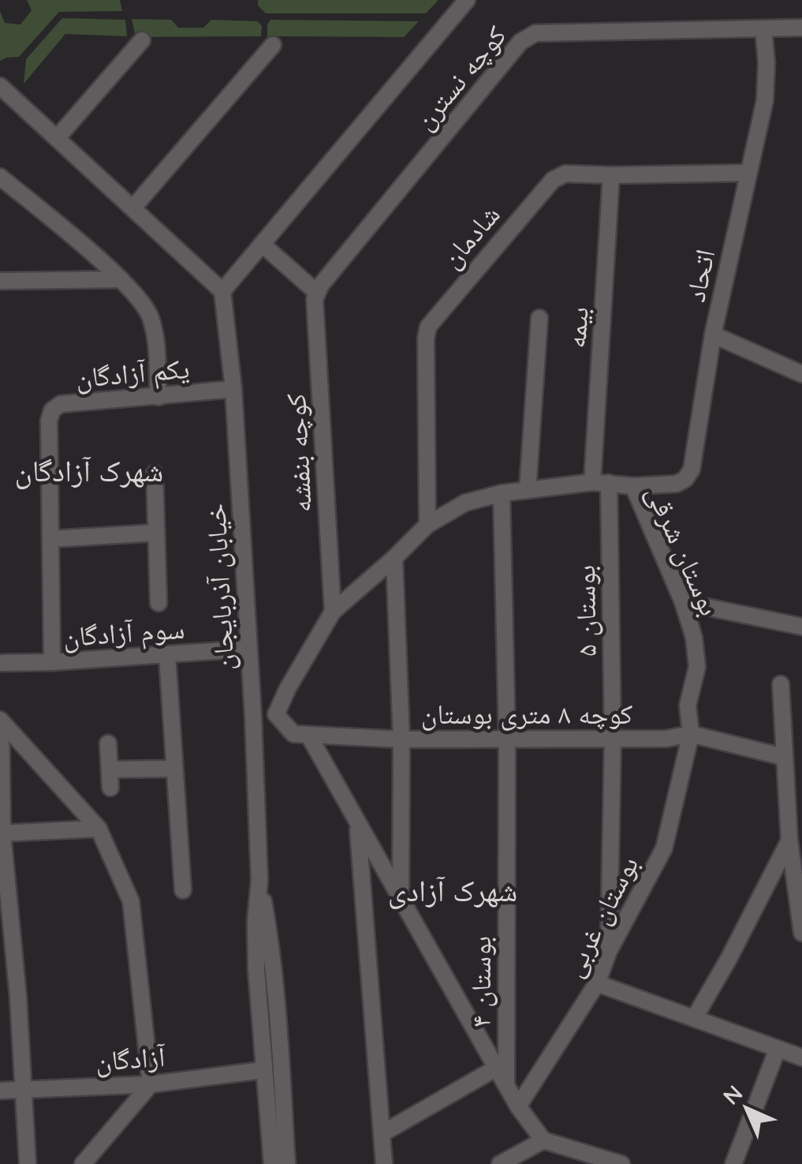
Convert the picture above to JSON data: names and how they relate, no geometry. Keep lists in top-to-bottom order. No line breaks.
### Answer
{"streets":{"street":["کوچه نسترن","شادمان","اتحاد","بیمه","یکم آزادگان","کوچه بنفشه","بوستان شرقی","خیابان آذربایجان","بوستان ۵","سوم آزادگان","کوچه ۸ متری بوستان","بوستان غربی","بوستان ۴","آزادگان"]},"crossings":[["کوچه نسترن","اتحاد"],["کوچه نسترن","کوچه بنفشه"],["شادمان","اتحاد"],["شادمان","بیمه"],["شادمان","بوستان شرقی"],["اتحاد","بوستان شرقی"],["بیمه","بوستان شرقی"],["یکم آزادگان","خیابان آذربایجان"],["یکم آزادگان","سوم آزادگان"],["کوچه بنفشه","بوستان شرقی"],["بوستان شرقی","بوستان ۵"],["بوستان شرقی","کوچه ۸ متری بوستان"],["بوستان شرقی","بوستان غربی"],["بوستان شرقی","بوستان ۴"],["خیابان آذربایجان","سوم آزادگان"],["خیابان آذربایجان","آزادگان"],["بوستان ۵","کوچه ۸ متری بوستان"],["بوستان ۵","بوستان غربی"],["کوچه ۸ متری بوستان","بوستان غربی"],["کوچه ۸ متری بوستان","بوستان ۴"]],"districts":["شهرک آزادگان","شهرک آزادی"],"north":"top left"}
